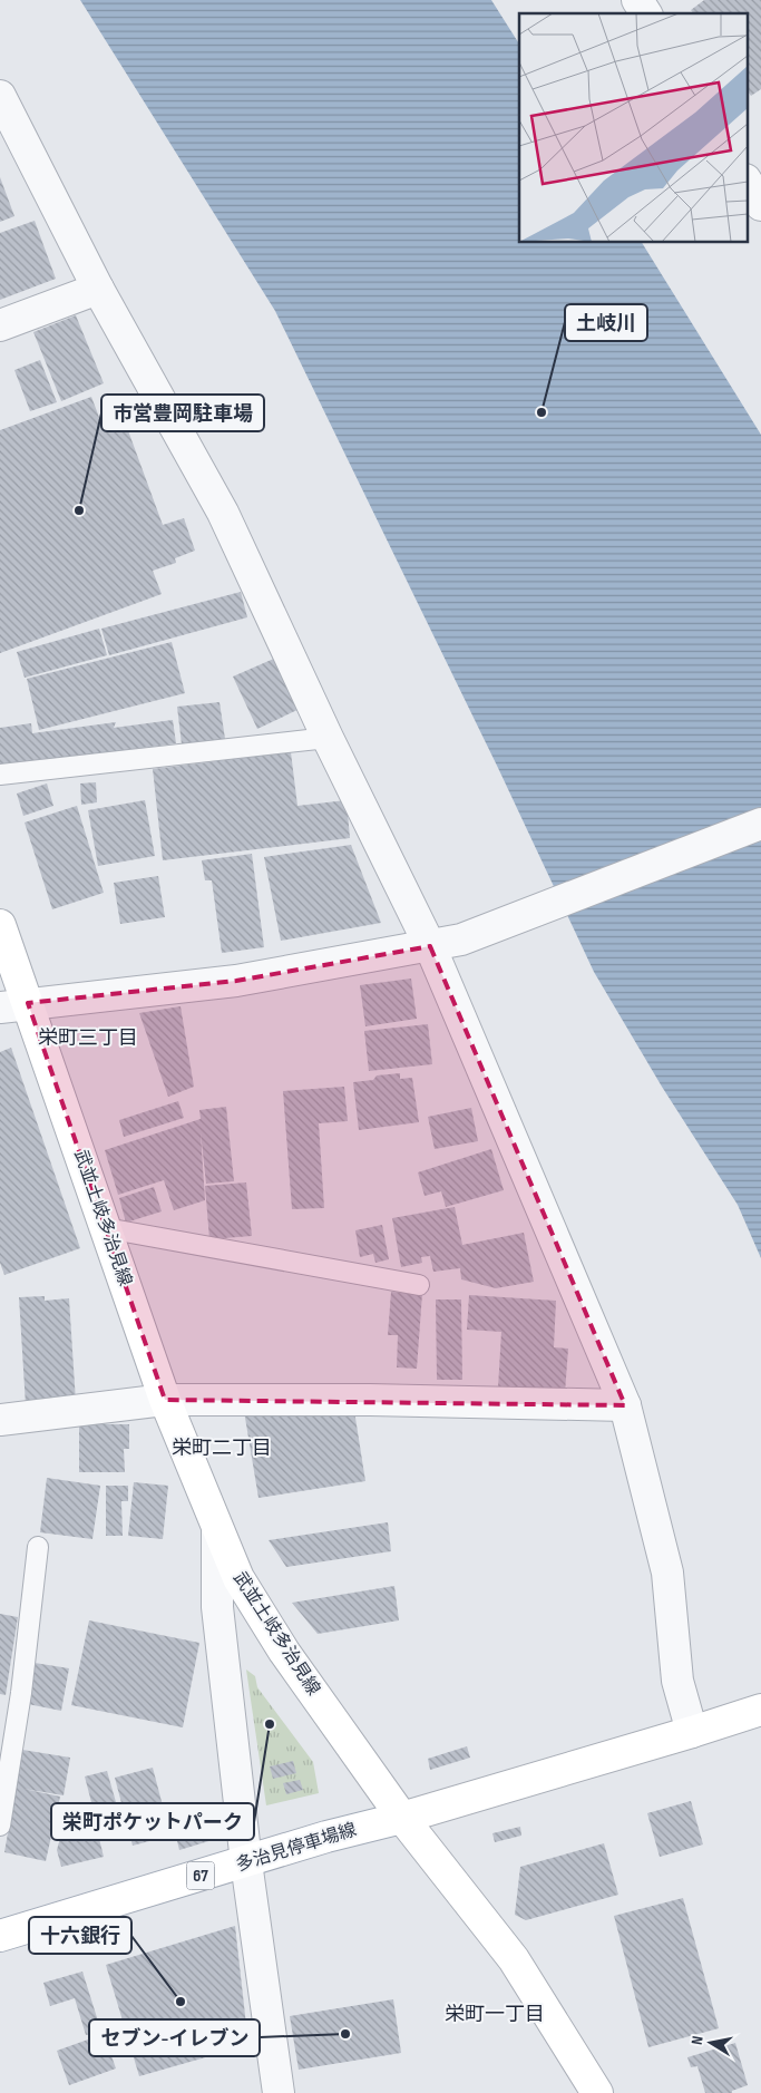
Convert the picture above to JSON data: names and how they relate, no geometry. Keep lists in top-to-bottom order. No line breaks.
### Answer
{"streets":{"main road":["武並土岐多治見線","多治見停車場線","67"]},"crossings":[["武並土岐多治見線","多治見停車場線"]],"districts":["栄町三丁目","栄町二丁目","栄町一丁目"],"places":["土岐川","市営豊岡駐車場","栄町ポケットパーク","十六銀行","セブン-イレブン"],"north":"left"}
